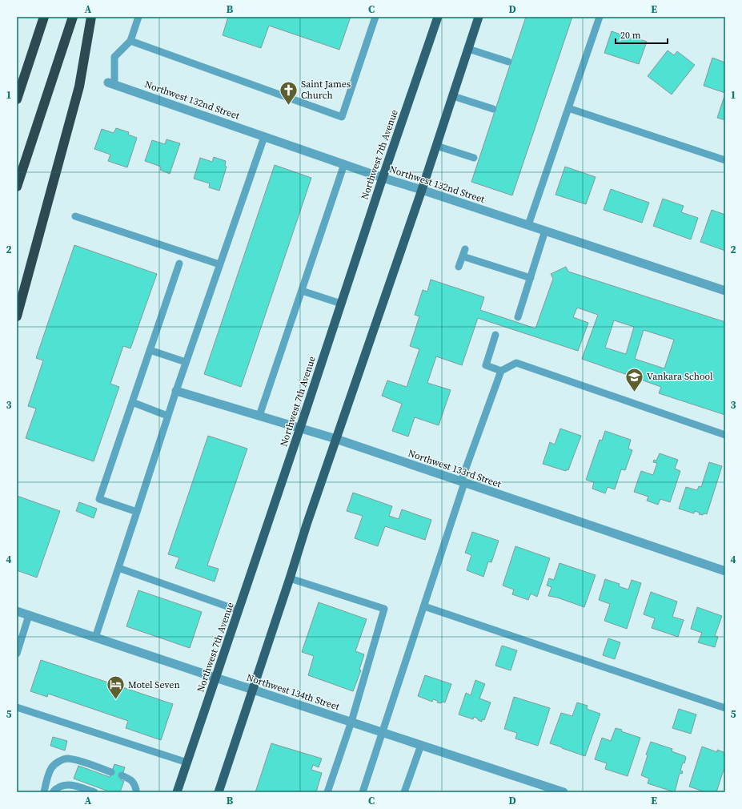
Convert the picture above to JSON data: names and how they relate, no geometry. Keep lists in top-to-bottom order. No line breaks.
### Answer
{"streets":{"main road":["Northwest 7th Avenue"],"street":["Northwest 132nd Street","Northwest 133rd Street","Northwest 134th Street"]},"crossings":[["Northwest 132nd Street","Northwest 7th Avenue"],["Northwest 7th Avenue","Northwest 133rd Street"],["Northwest 7th Avenue","Northwest 134th Street"]],"places":{"church":["Saint James Church"],"school or university":["Vankara School"],"hotel":["Motel Seven"]},"scale_bar":"20 m","grid":{"columns":["A","B","C","D","E"],"rows":["1","2","3","4","5"]}}
